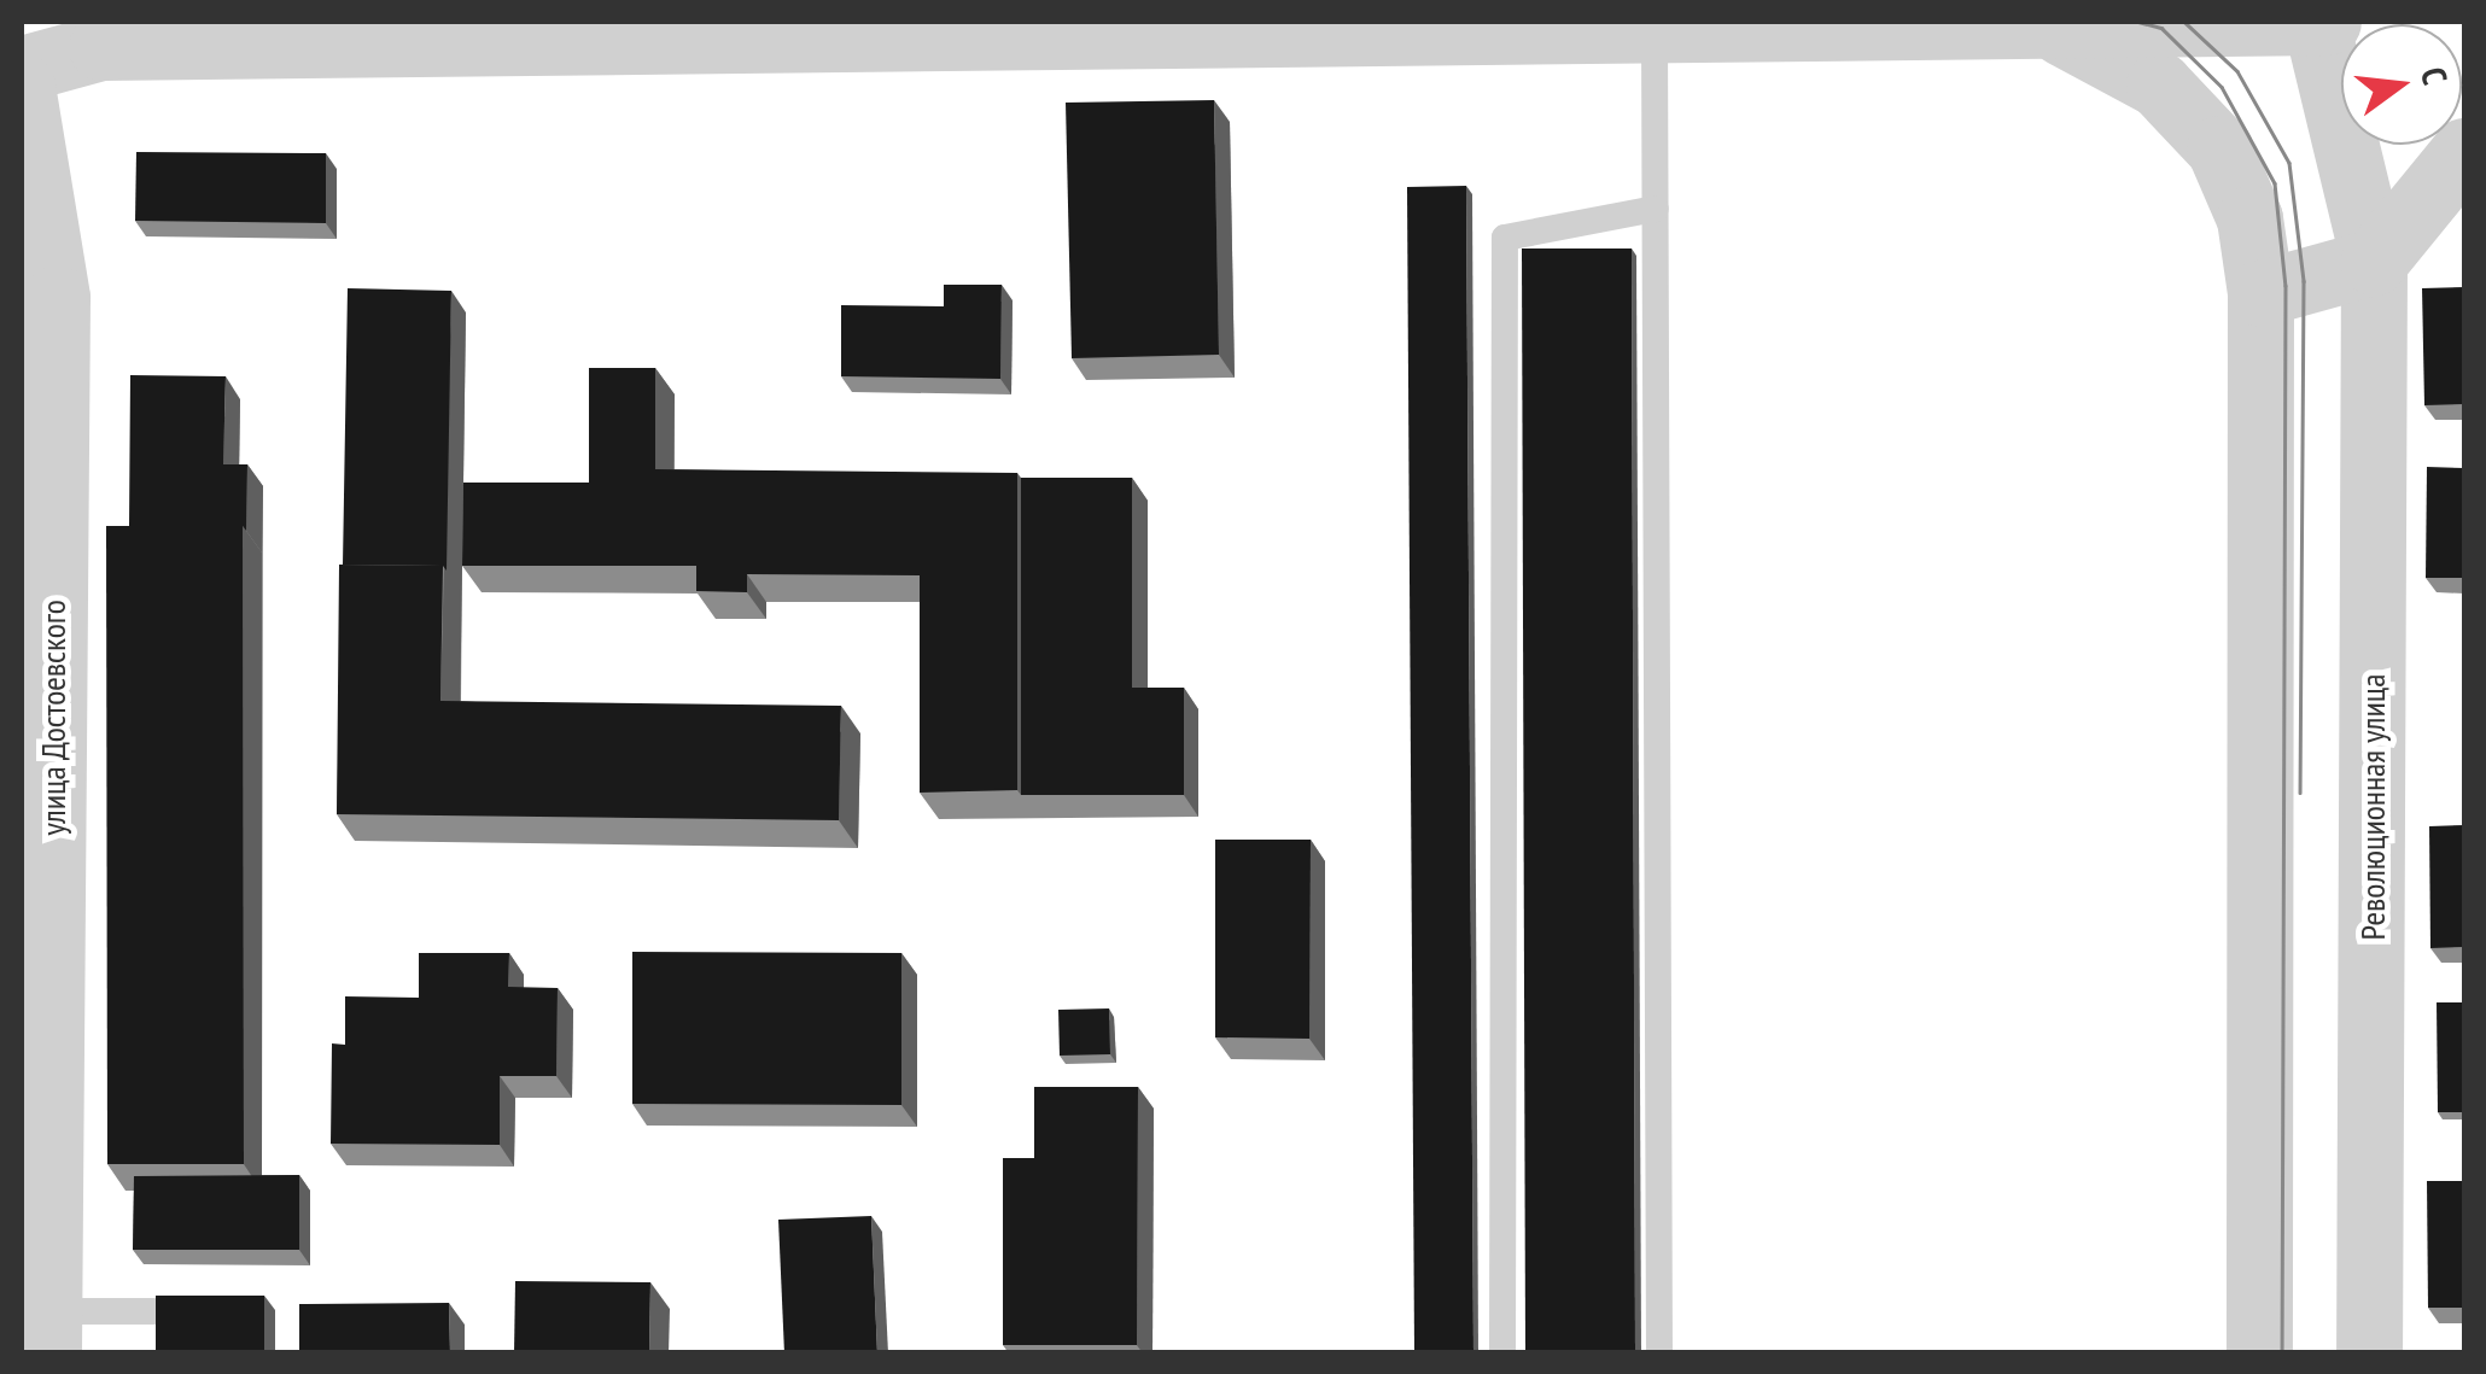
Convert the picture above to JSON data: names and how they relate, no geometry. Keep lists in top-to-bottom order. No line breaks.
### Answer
{"streets":{"street":["улица Достоевского","Революционная улица"]},"north":"right"}
